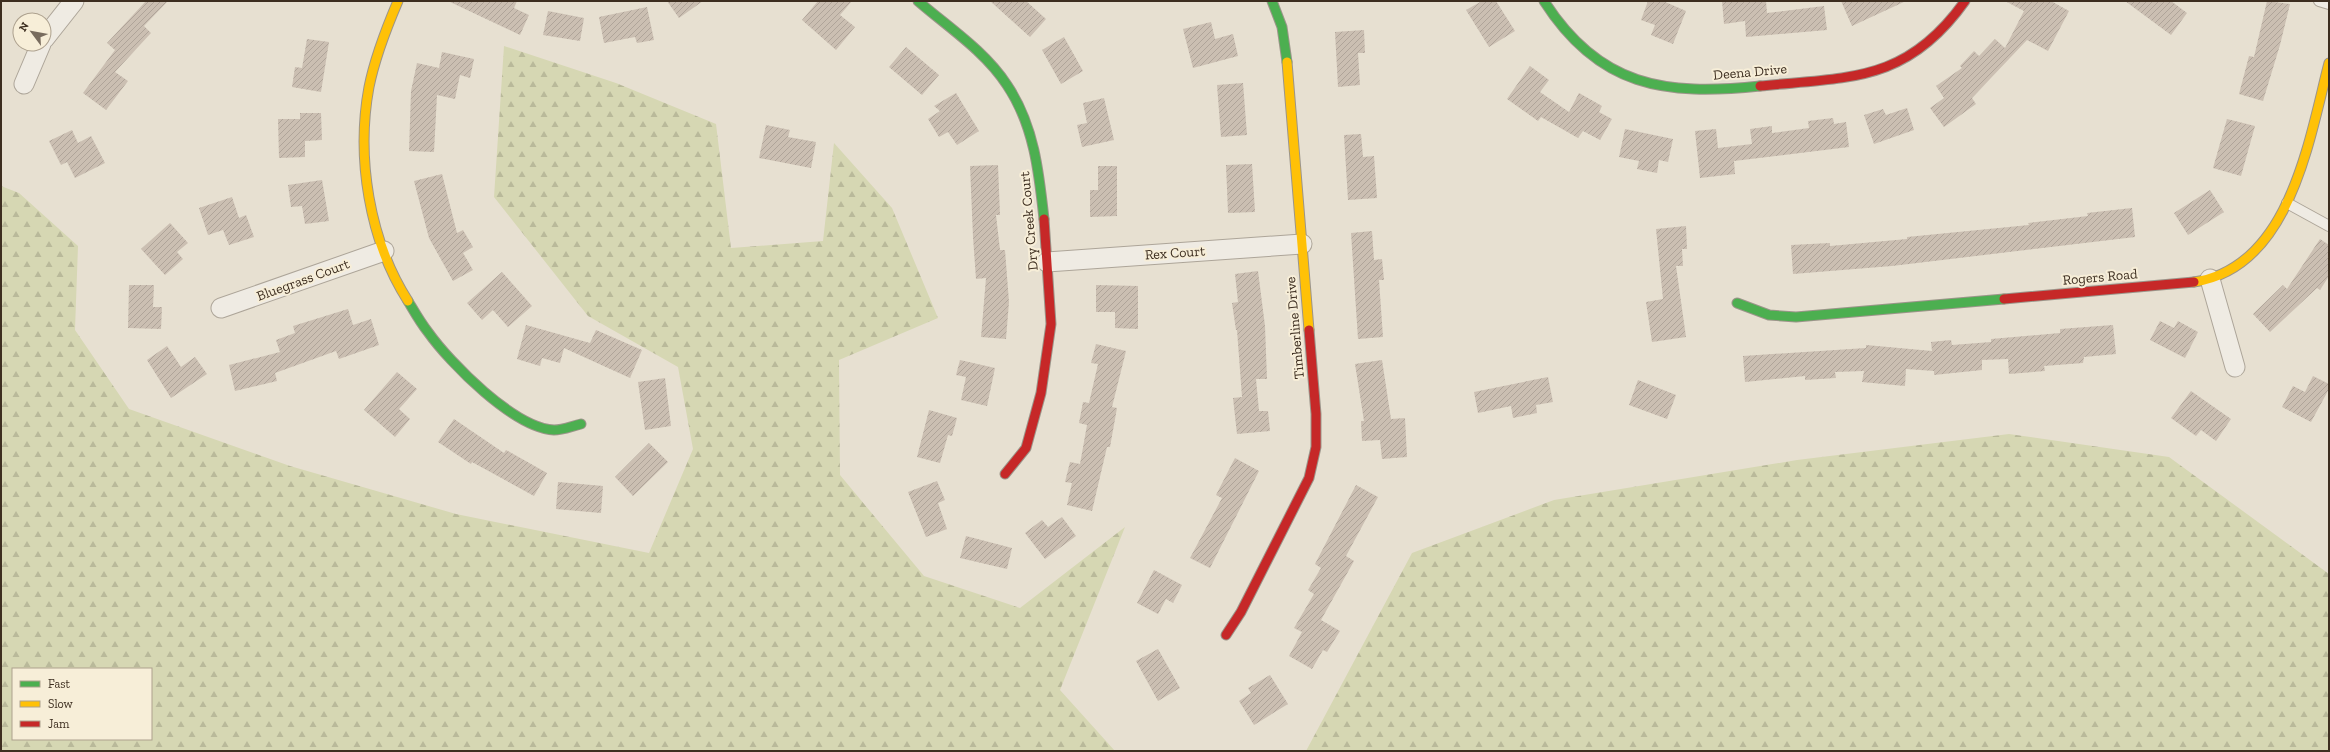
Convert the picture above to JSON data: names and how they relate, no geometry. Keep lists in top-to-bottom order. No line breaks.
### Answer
{"streets":{"street":["Deena Drive","Dry Creek Court","Rex Court","Rogers Road","Bluegrass Court","Timberline Drive"]},"crossings":[["Dry Creek Court","Rex Court"],["Rex Court","Timberline Drive"]],"legend":["Fast","Slow","Jam"],"north":"top left"}
